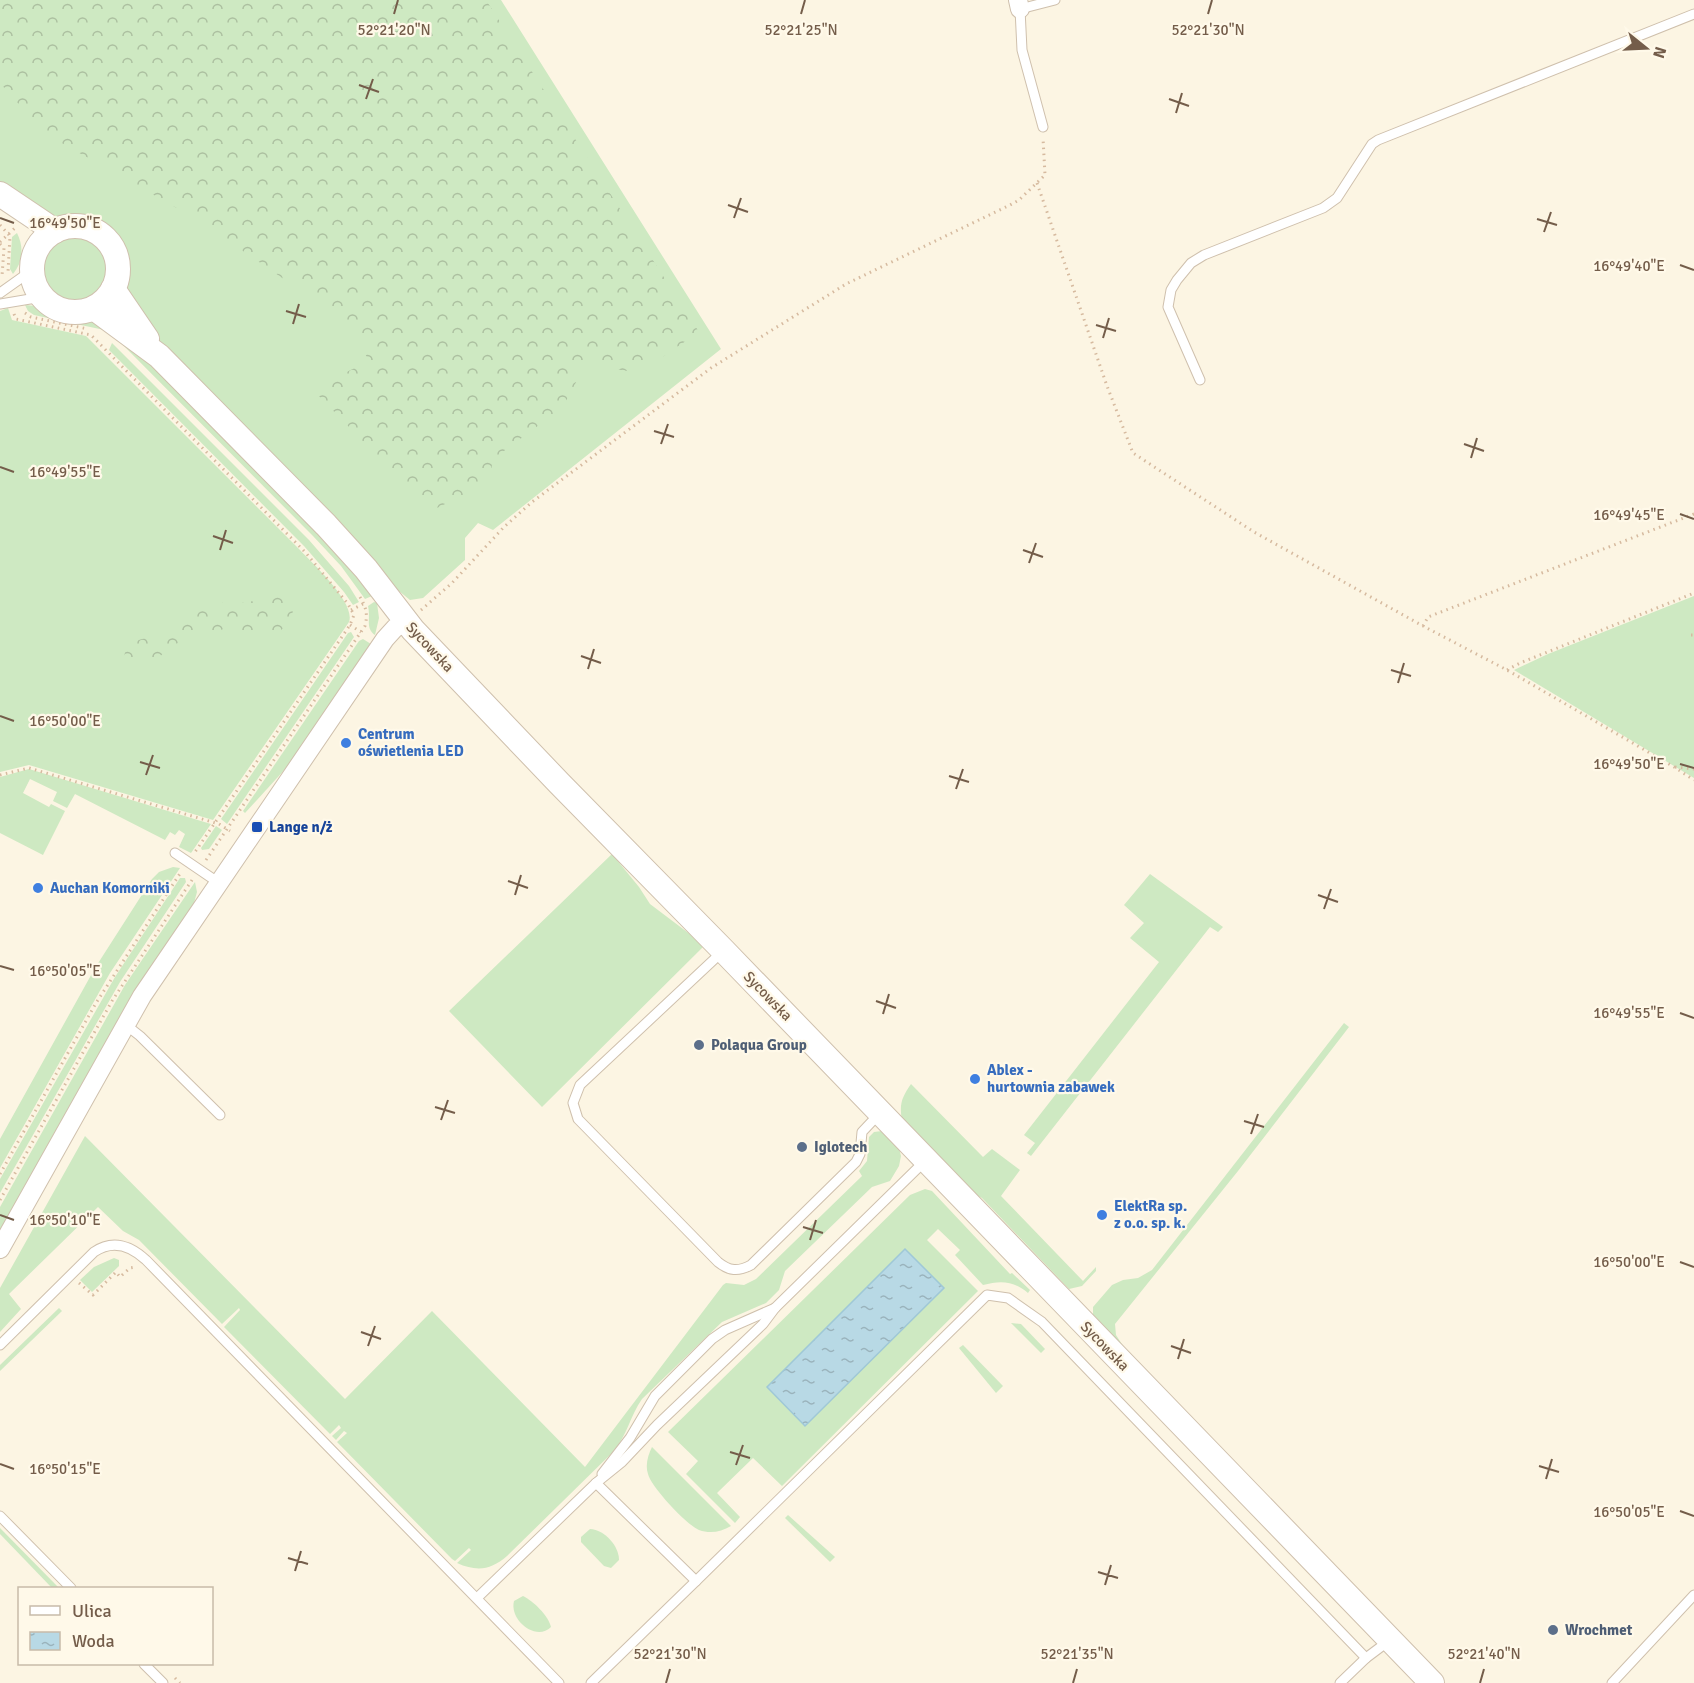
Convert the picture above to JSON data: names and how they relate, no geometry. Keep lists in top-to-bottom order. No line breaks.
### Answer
{"streets":{"street":["Sycowska"]},"places":{"other":["Centrum oświetlenia LED","Auchan Komorniki","Polaqua Group","Ablex - hurtownia zabawek","Iglotech","ElektRa sp. z o.o. sp. k.","Wrochmet"],"transit":["Lange n/ż"]},"legend":["Ulica","Woda"],"north":"right","coordinates":["52°21'20\"N","52°21'25\"N","52°21'30\"N","16°49'50\"E","16°49'40\"E","16°49'55\"E","16°49'45\"E","16°50'00\"E","16°50'05\"E","16°50'10\"E","16°50'15\"E","52°21'35\"N","52°21'40\"N"]}
